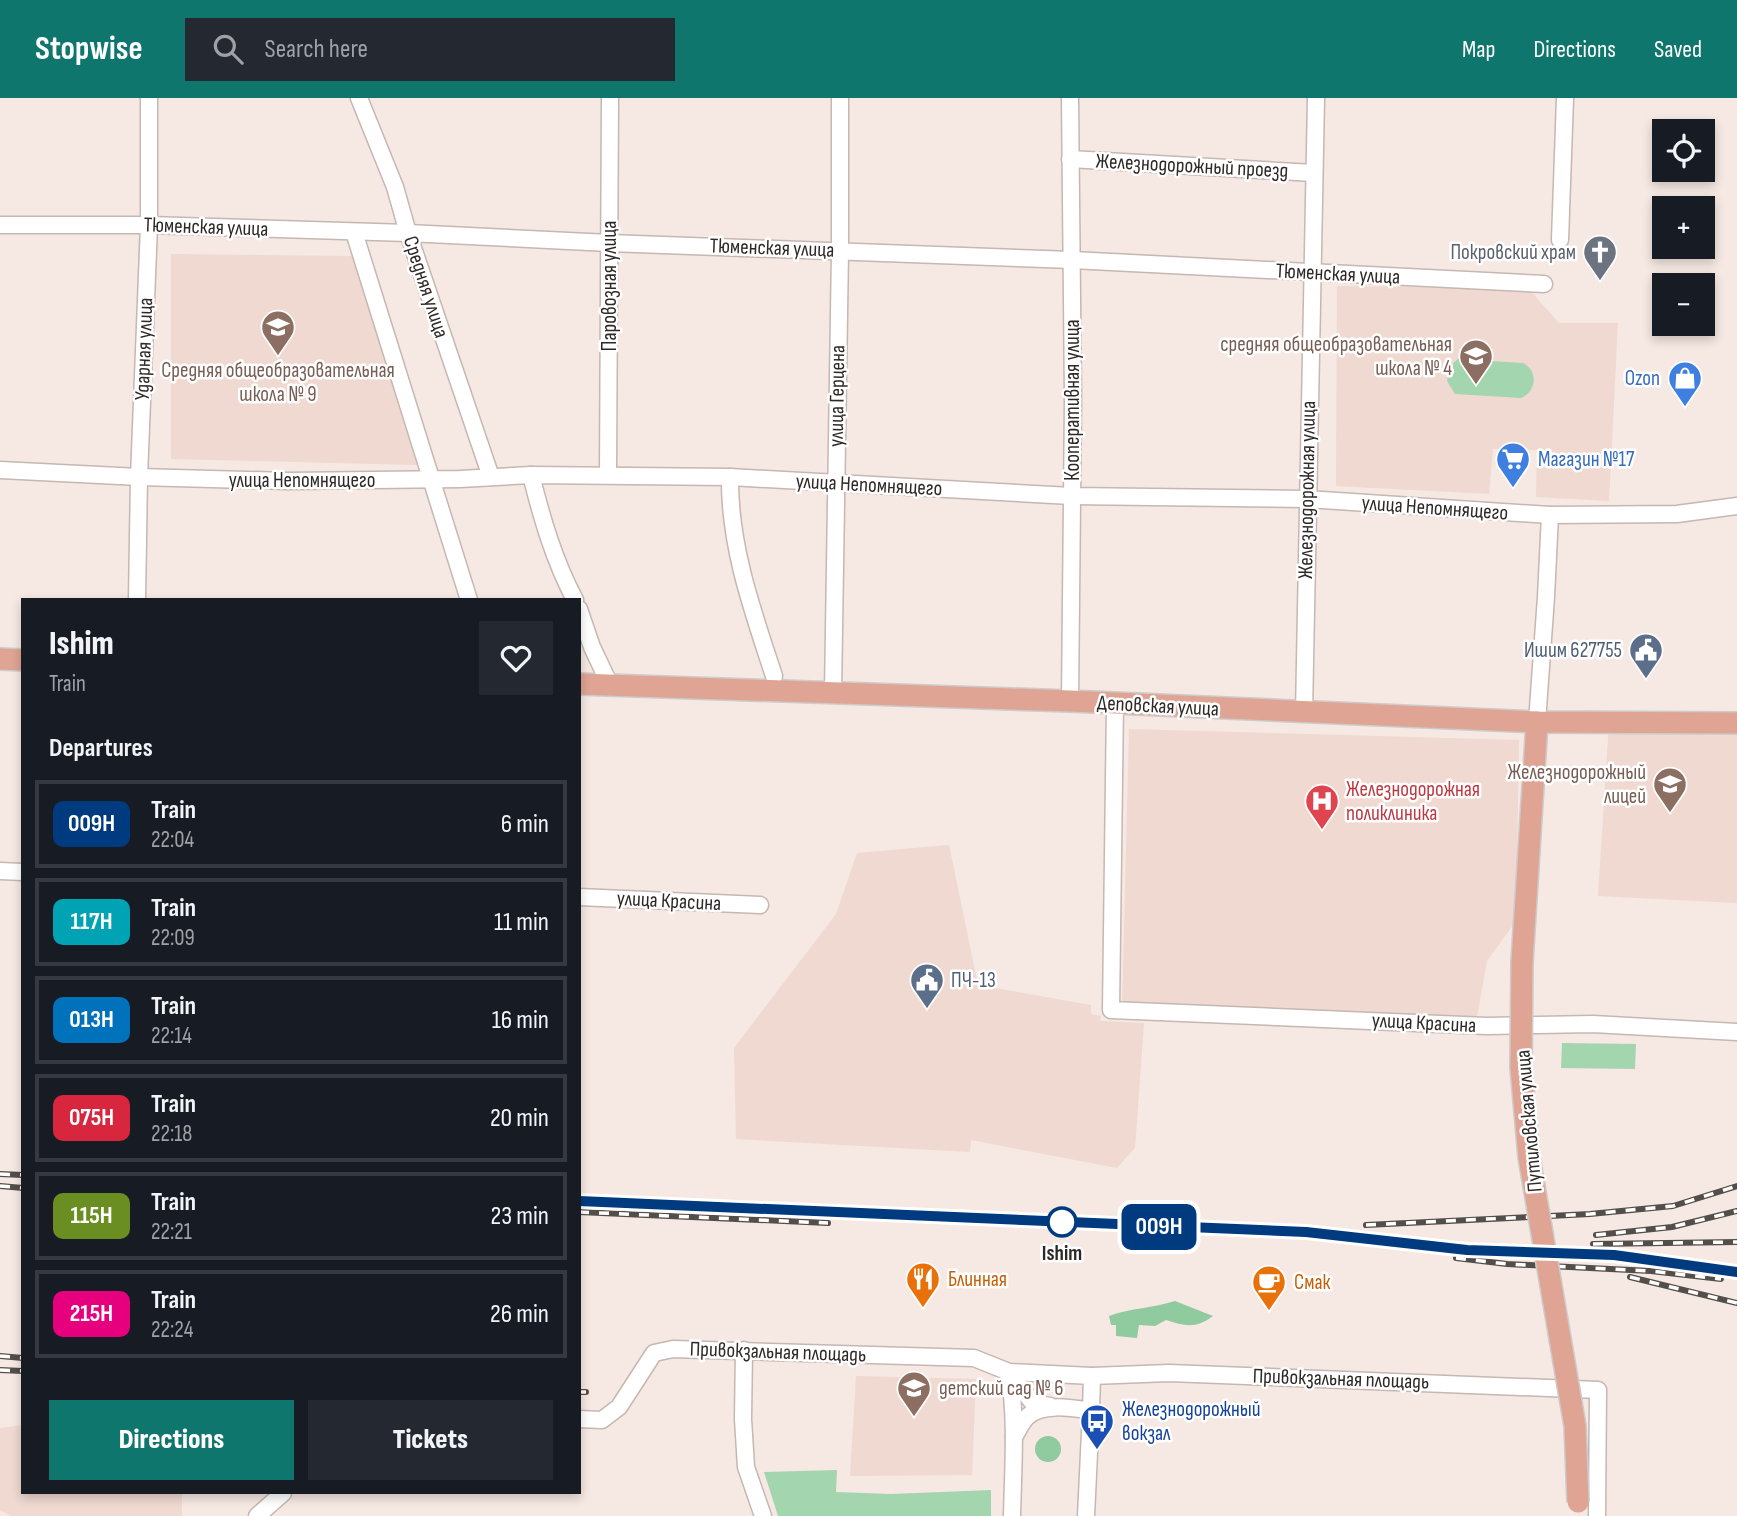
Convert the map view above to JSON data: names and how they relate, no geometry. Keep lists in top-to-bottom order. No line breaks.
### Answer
{"streets":{"main road":["Деповская улица","Путиловская улица"],"street":["Железнодорожный проезд","Тюменская улица","Паровозная улица","Средняя улица","Ударная улица","улица Герцена","Кооперативная улица","улица Непомнящего","Железнодорожная улица","улица Красина","Привокзальная площадь"]},"crossings":[["Железнодорожный проезд","Кооперативная улица"],["Железнодорожный проезд","Железнодорожная улица"],["Тюменская улица","Паровозная улица"],["Тюменская улица","Средняя улица"],["Тюменская улица","Ударная улица"],["Тюменская улица","улица Герцена"],["Тюменская улица","Кооперативная улица"],["Тюменская улица","Железнодорожная улица"],["Паровозная улица","улица Непомнящего"],["Средняя улица","улица Непомнящего"],["Ударная улица","улица Непомнящего"],["улица Герцена","улица Непомнящего"],["улица Герцена","Деповская улица"],["Кооперативная улица","улица Непомнящего"],["Кооперативная улица","Деповская улица"],["улица Непомнящего","Железнодорожная улица"],["Железнодорожная улица","Деповская улица"],["Деповская улица","улица Красина"],["Деповская улица","Путиловская улица"]],"places":{"church":["Покровский храм"],"school or university":["Средняя общеобразовательная школа № 9","средняя общеобразовательная школа № 4","Железнодорожный лицей","детский сад № 6"],"shop":["Ozon"],"supermarket":["Магазин №17"],"public building":["Ишим 627755","ПЧ-13"],"hospital":["Железнодорожная поликлиника"],"other":["Ishim"],"restaurant":["Блинная"],"cafe":["Смак"],"bus stop":["Железнодорожный вокзал"]},"page":{"header":"Stopwise","search":"Search here","nav":["Map","Directions","Saved"],"on_map":"009Н","map_buttons":["+","−"],"heading":[["Ishim","Train"],"Departures"],"list":[{"mark":"009Н","name":"Train","note":"22:04","value":"6 min"},{"mark":"117Н","name":"Train","note":"22:09","value":"11 min"},{"mark":"013Н","name":"Train","note":"22:14","value":"16 min"},{"mark":"075Н","name":"Train","note":"22:18","value":"20 min"},{"mark":"115Н","name":"Train","note":"22:21","value":"23 min"},{"mark":"215Н","name":"Train","note":"22:24","value":"26 min"}],"buttons":["Directions","Tickets"]}}
